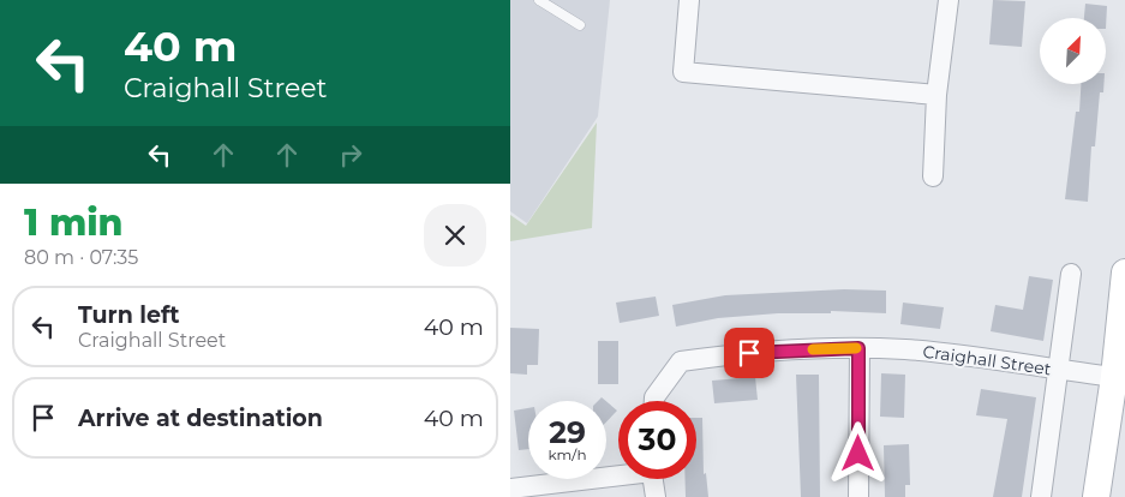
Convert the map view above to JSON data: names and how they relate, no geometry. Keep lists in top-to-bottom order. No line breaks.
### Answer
{"streets":{"street":["Craighall Street"]},"north":"top right","page":{"turn":["40 m","Craighall Street"],"heading":["1 min","80 m · 07:35"],"list":[{"name":"Turn left","note":"Craighall Street","value":"40 m"},{"name":"Arrive at destination","value":"40 m"}],"speed":"29 km/h","limit":"30"}}
